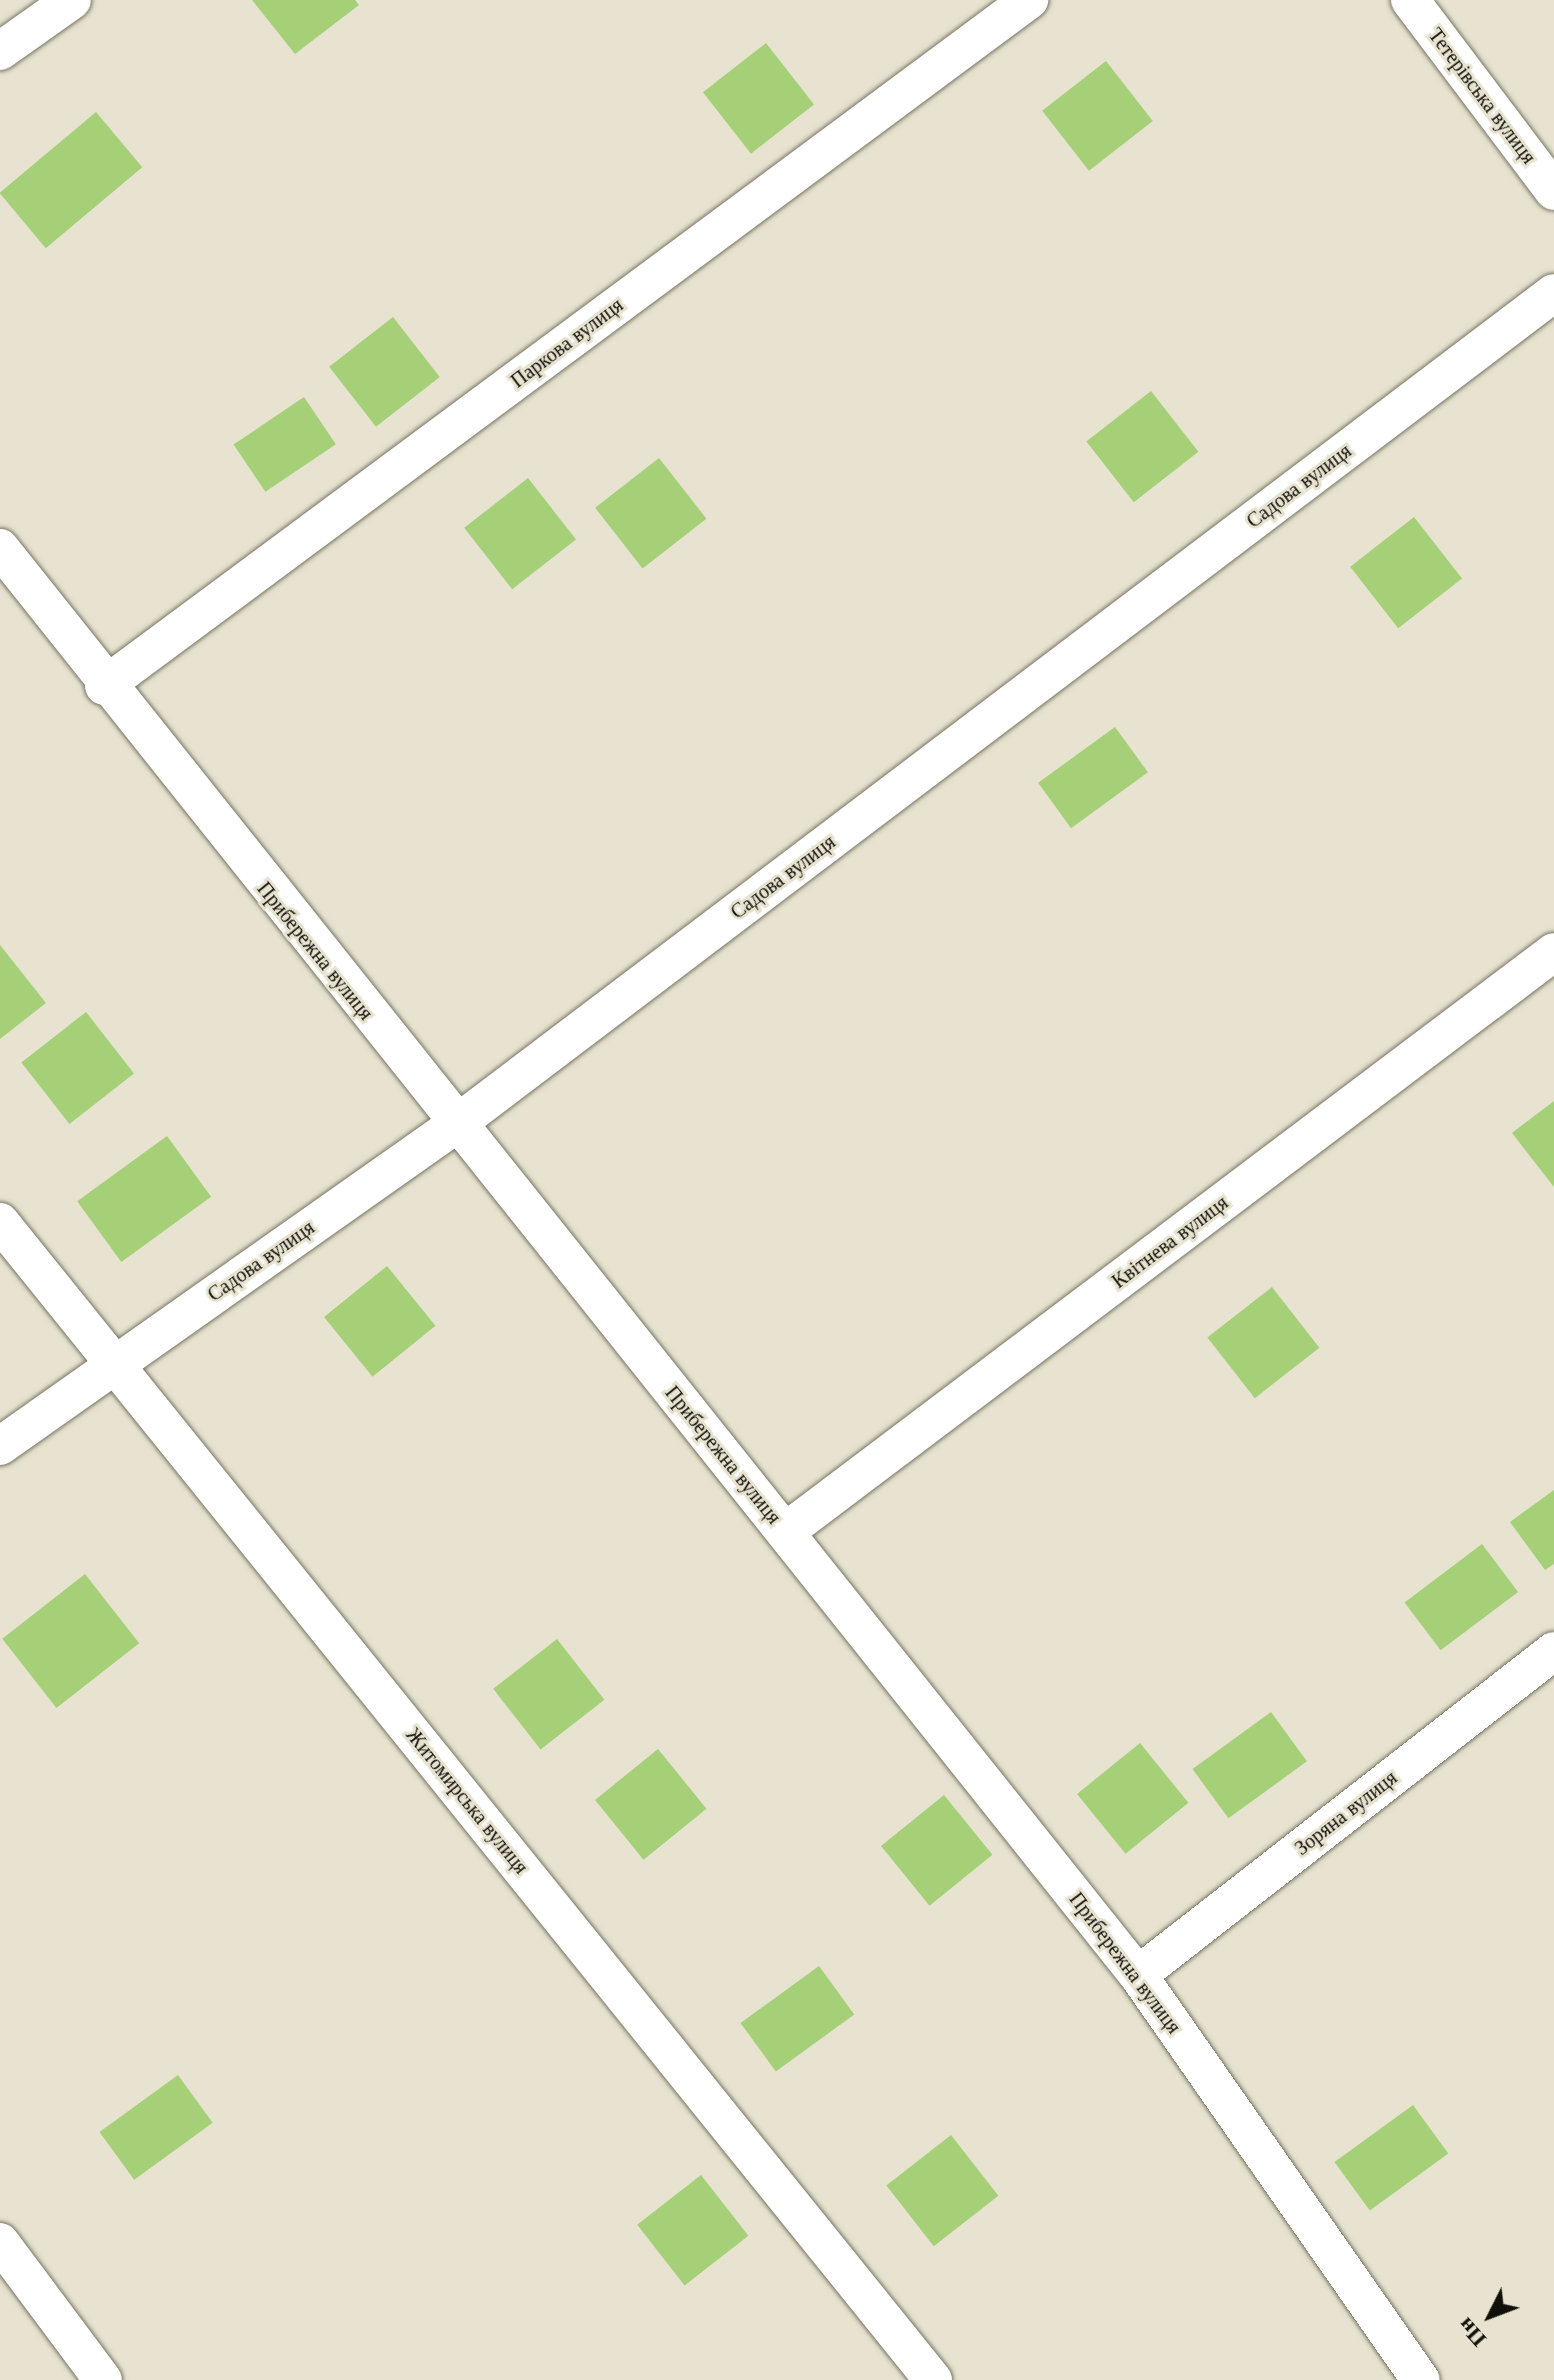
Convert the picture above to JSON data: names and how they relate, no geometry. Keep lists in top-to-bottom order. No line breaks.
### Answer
{"streets":{"street":["Тетерівська вулиця","Паркова вулиця","Садова вулиця","Прибережна вулиця","Квітнева вулиця","Житомирська вулиця","Зоряна вулиця"]},"crossings":[["Паркова вулиця","Прибережна вулиця"],["Садова вулиця","Прибережна вулиця"],["Садова вулиця","Житомирська вулиця"],["Прибережна вулиця","Квітнева вулиця"],["Прибережна вулиця","Зоряна вулиця"]],"north":"bottom left"}
